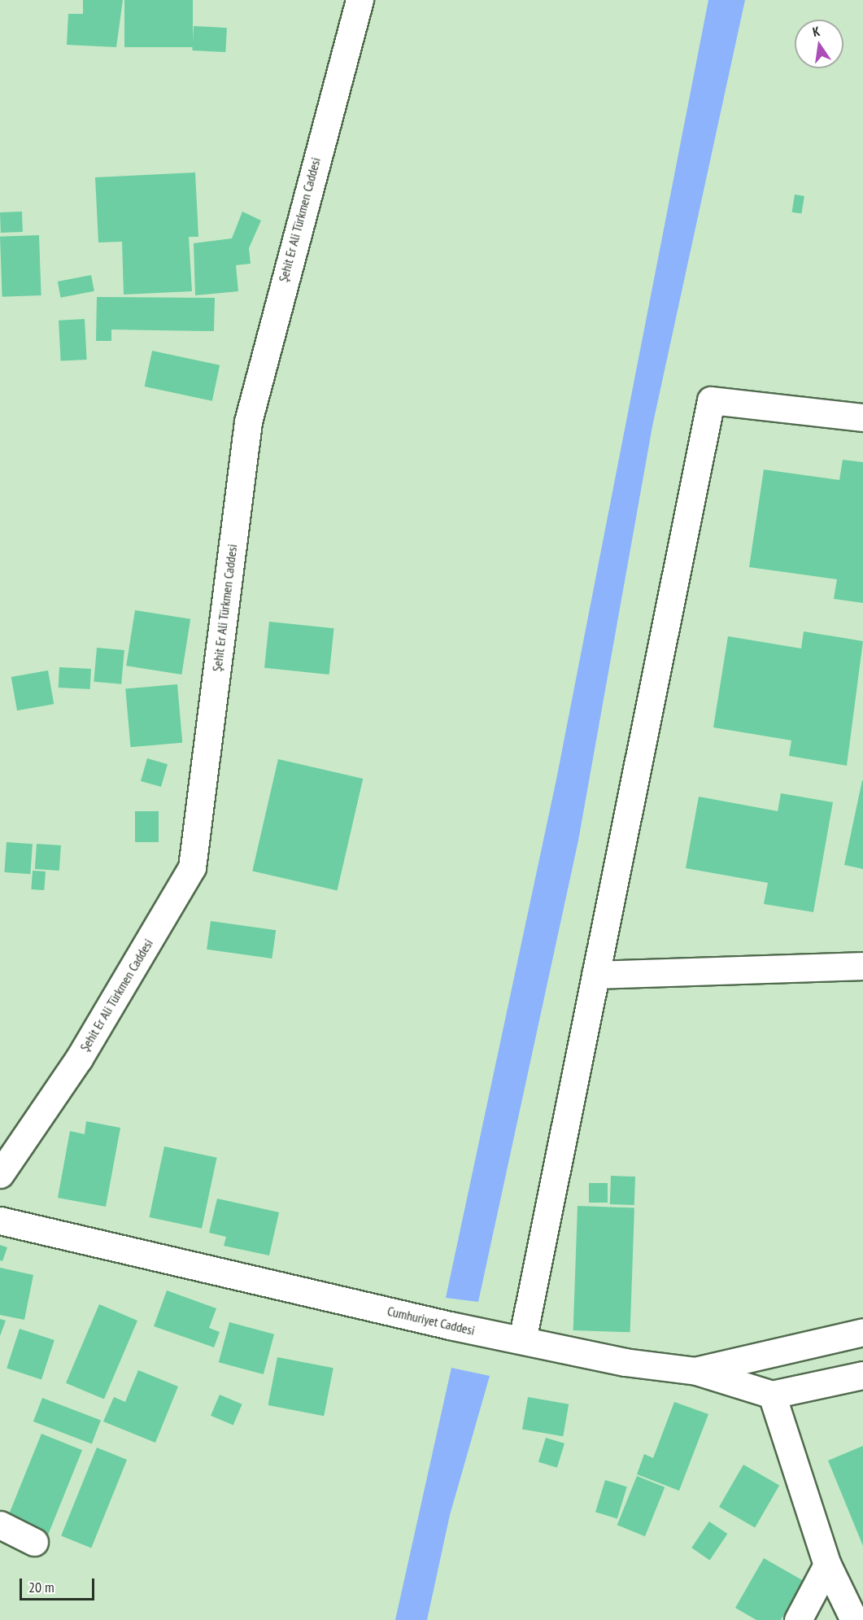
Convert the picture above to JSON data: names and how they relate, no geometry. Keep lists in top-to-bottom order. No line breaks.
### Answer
{"streets":{"street":["Şehit Er Ali Türkmen Caddesi","Cumhuriyet Caddesi"]},"scale_bar":"20 m","north":"top"}
